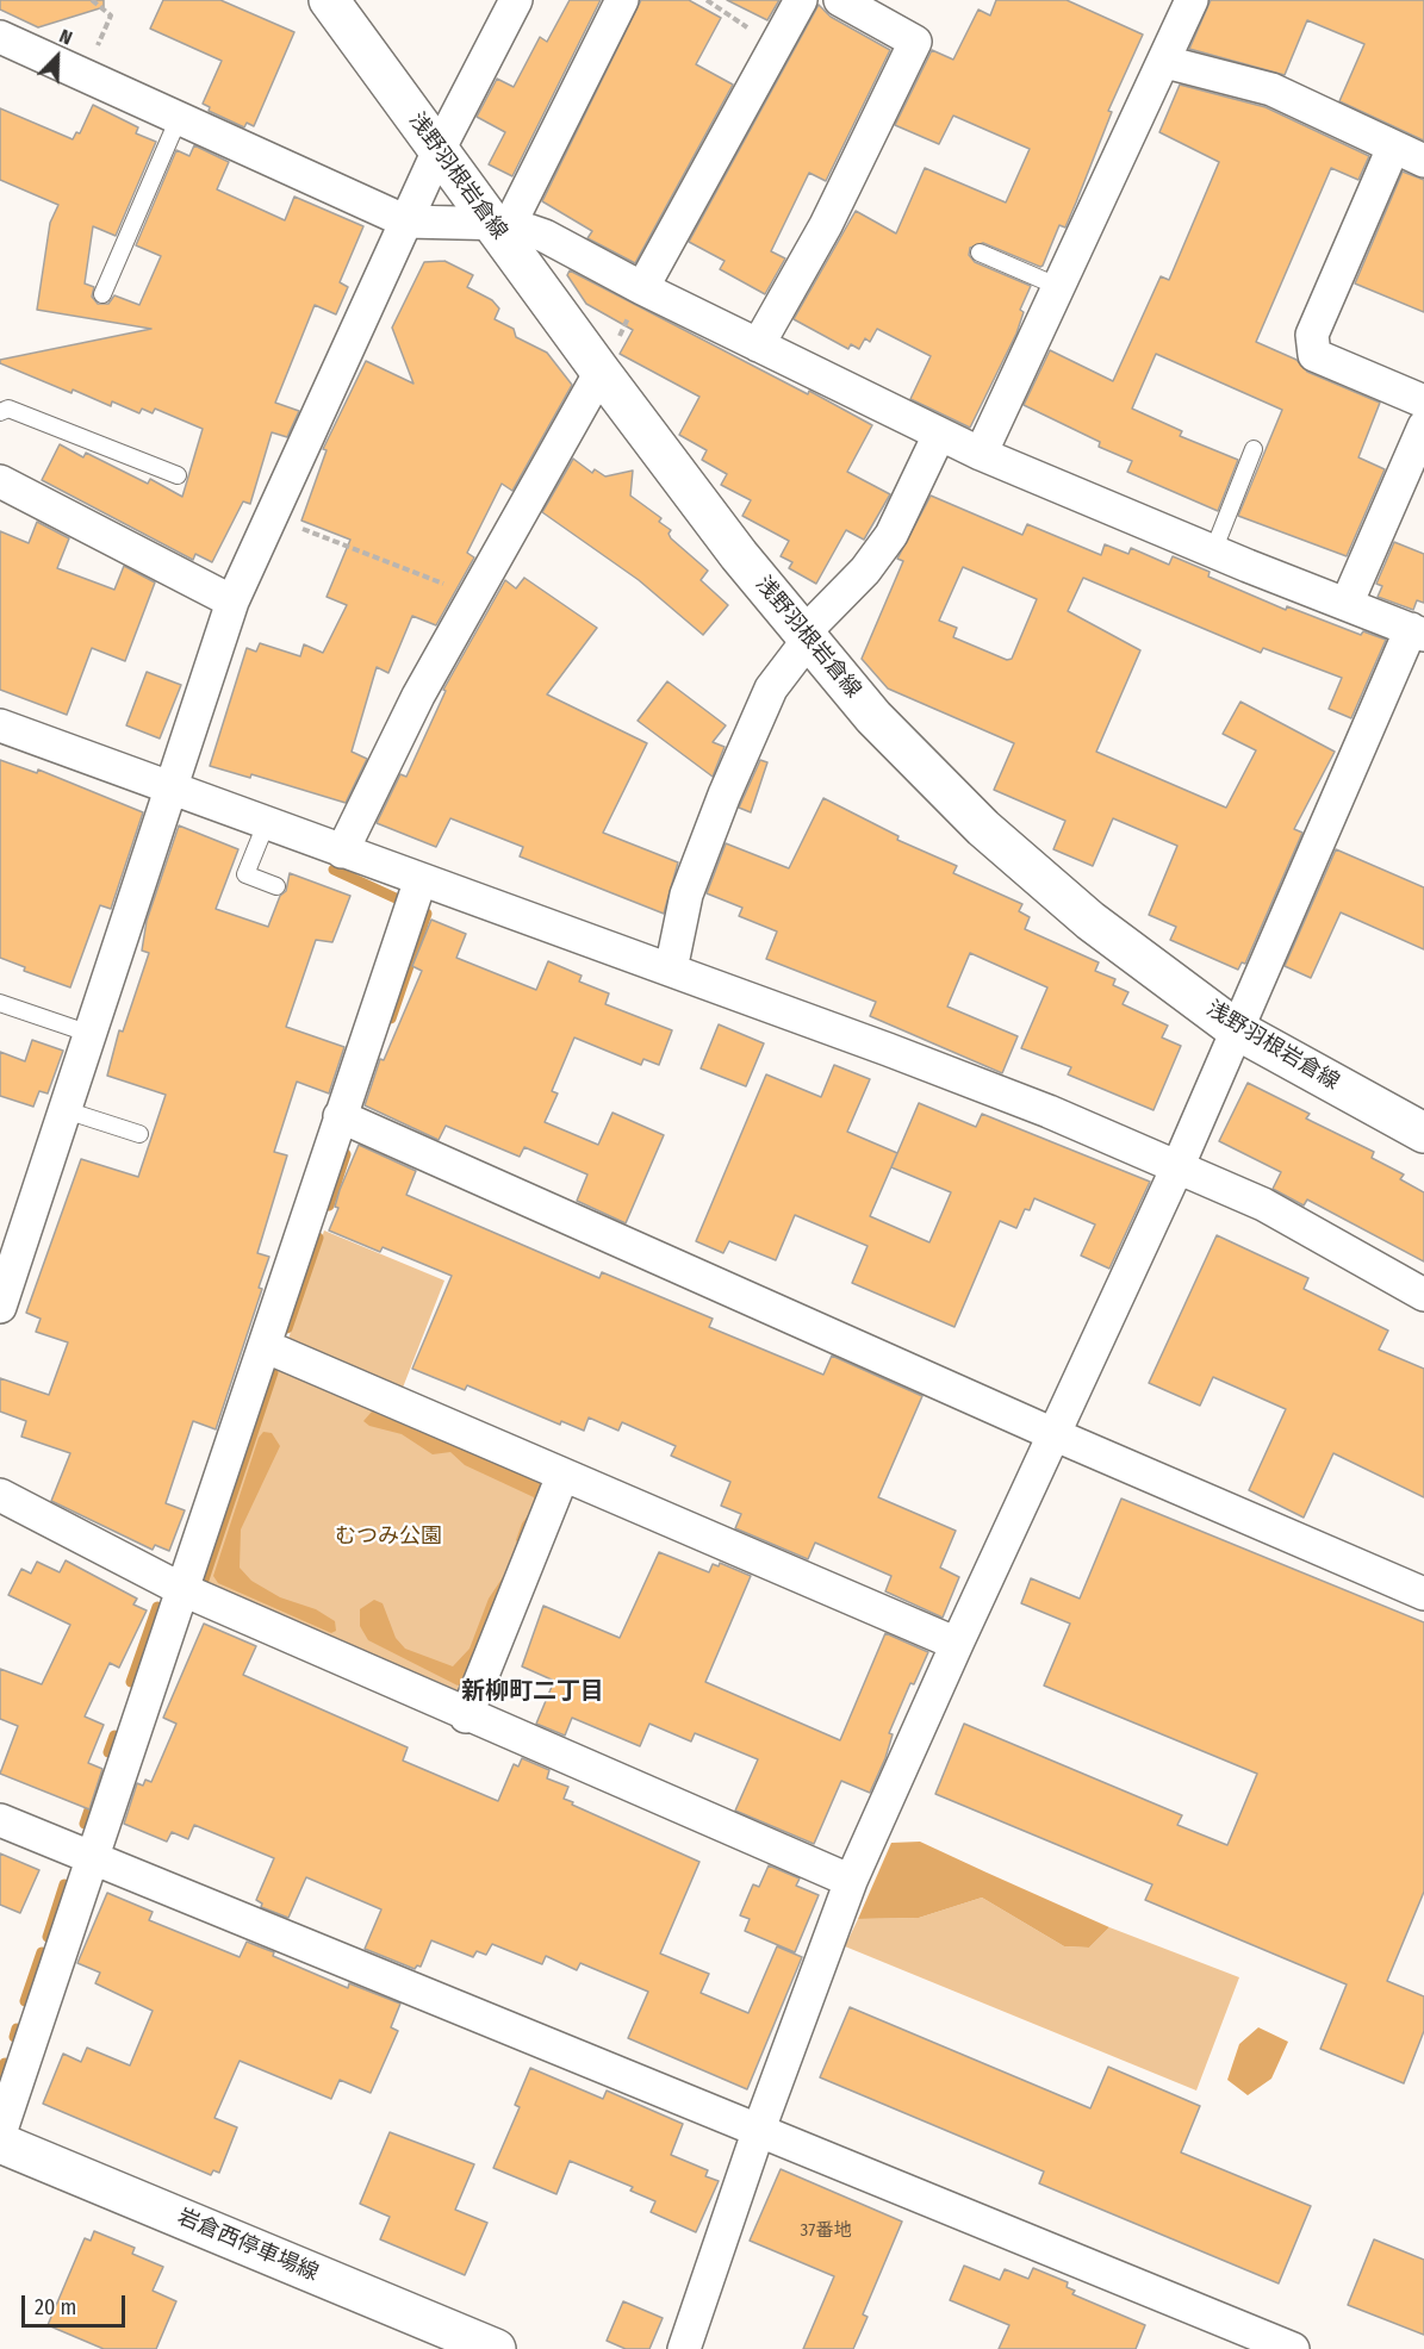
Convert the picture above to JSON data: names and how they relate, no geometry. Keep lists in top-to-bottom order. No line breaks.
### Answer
{"streets":{"main road":["浅野羽根岩倉線","岩倉西停車場線"]},"districts":["新柳町二丁目"],"parks":["むつみ公園"],"house_numbers":["37番地"],"scale_bar":"20 m","north":"top right"}
